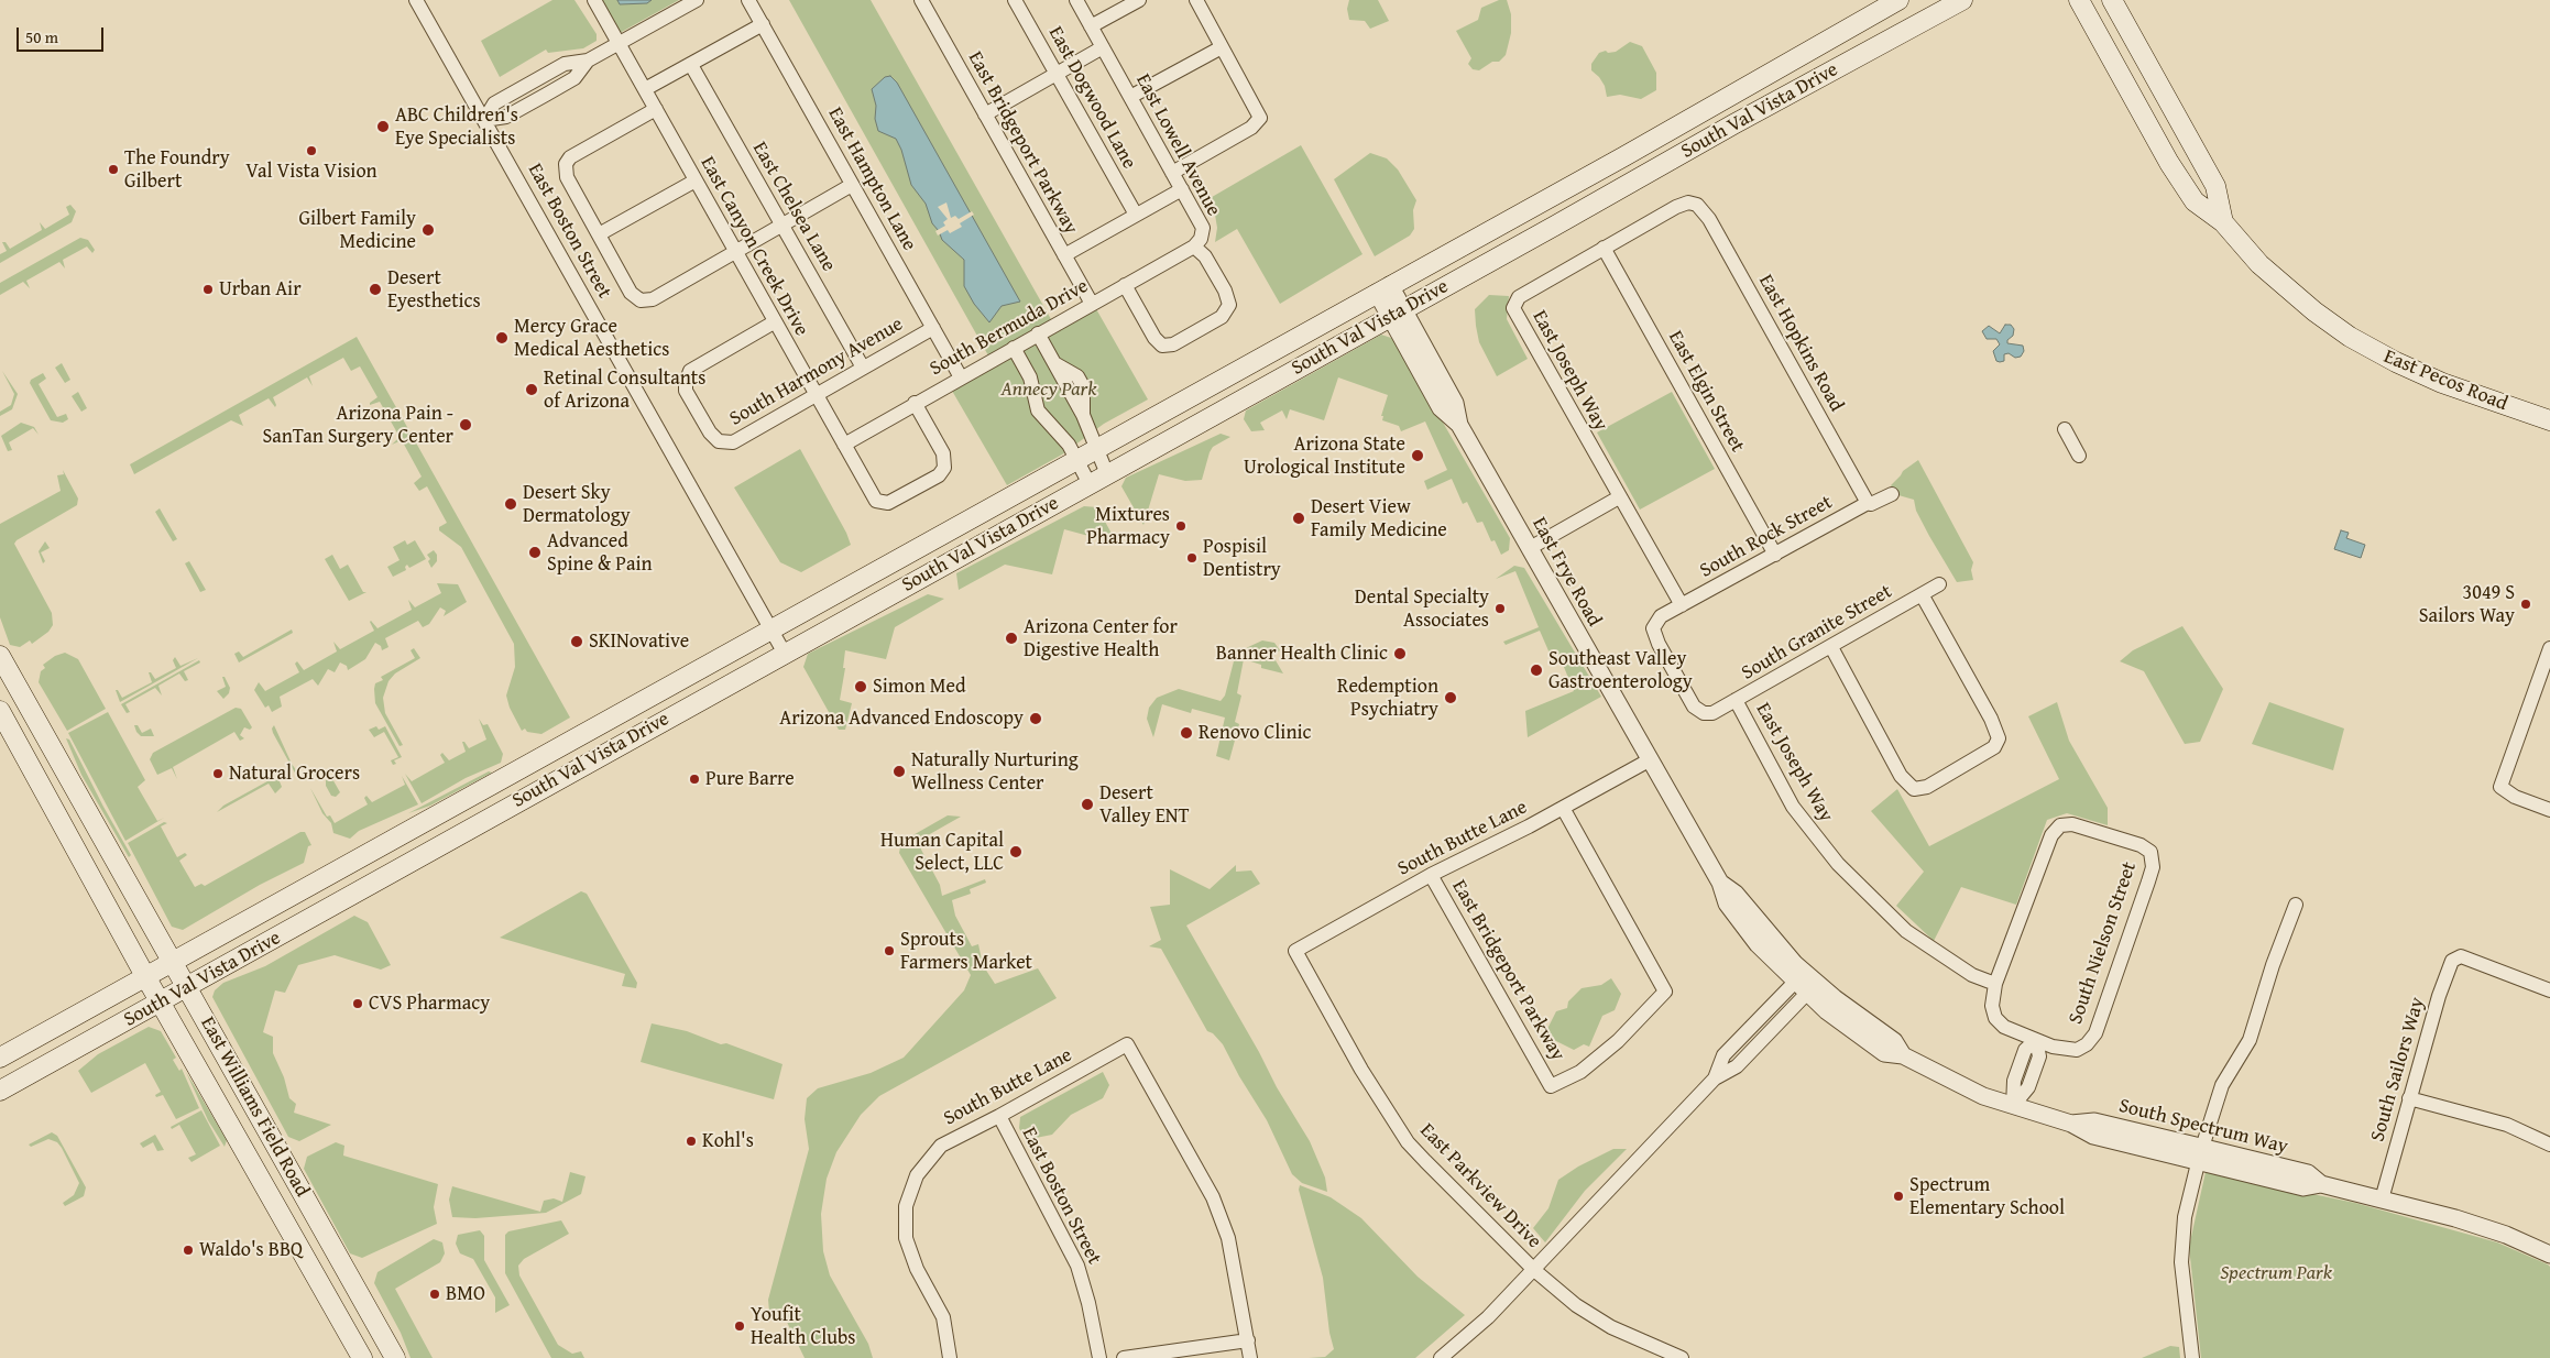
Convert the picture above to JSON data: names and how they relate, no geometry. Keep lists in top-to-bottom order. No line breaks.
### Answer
{"streets":{"main road":["South Val Vista Drive","East Pecos Road","East Williams Field Road"],"street":["East Dogwood Lane","East Bridgeport Parkway","East Lowell Avenue","East Hampton Lane","East Chelsea Lane","East Boston Street","East Canyon Creek Drive","South Bermuda Drive","East Hopkins Road","East Joseph Way","South Harmony Avenue","East Elgin Street","South Rock Street","East Frye Road","South Granite Street","South Butte Lane","South Nielson Street","South Sailors Way","South Spectrum Way","East Parkview Drive"]},"crossings":[["South Val Vista Drive","East Boston Street"],["South Val Vista Drive","East Frye Road"],["South Val Vista Drive","East Williams Field Road"],["East Bridgeport Parkway","South Bermuda Drive"],["East Bridgeport Parkway","South Butte Lane"],["East Lowell Avenue","South Bermuda Drive"],["East Hampton Lane","South Bermuda Drive"],["East Hampton Lane","South Harmony Avenue"],["East Chelsea Lane","South Harmony Avenue"],["East Boston Street","South Butte Lane"],["East Canyon Creek Drive","South Bermuda Drive"],["East Canyon Creek Drive","South Harmony Avenue"],["East Hopkins Road","East Joseph Way"],["East Hopkins Road","East Elgin Street"],["East Hopkins Road","South Rock Street"],["East Joseph Way","East Elgin Street"],["East Joseph Way","South Rock Street"],["East Joseph Way","South Granite Street"],["East Joseph Way","South Nielson Street"],["East Elgin Street","South Rock Street"],["South Rock Street","South Granite Street"],["East Frye Road","South Butte Lane"],["East Frye Road","South Spectrum Way"],["South Butte Lane","East Parkview Drive"],["South Sailors Way","South Spectrum Way"]],"parks":["Annecy Park","Spectrum Park"],"places":["ABC Children's Eye Specialists","Val Vista Vision","The Foundry Gilbert","Gilbert Family Medicine","Urban Air","Desert Eyesthetics","Mercy Grace Medical Aesthetics","Retinal Consultants of Arizona","Arizona Pain - SanTan Surgery Center","Arizona State Urological Institute","Desert Sky Dermatology","Desert View Family Medicine","Mixtures Pharmacy","Advanced Spine & Pain","Pospisil Dentistry","3049 S Sailors Way","Dental Specialty Associates","Arizona Center for Digestive Health","SKINovative","Banner Health Clinic","Southeast Valley Gastroenterology","Simon Med","Redemption Psychiatry","Arizona Advanced Endoscopy","Renovo Clinic","Naturally Nurturing Wellness Center","Natural Grocers","Pure Barre","Desert Valley ENT","Human Capital Select, LLC","Sprouts Farmers Market","CVS Pharmacy","Kohl's","Spectrum Elementary School","Waldo's BBQ","BMO","Youfit Health Clubs"],"scale_bar":"50 m"}
